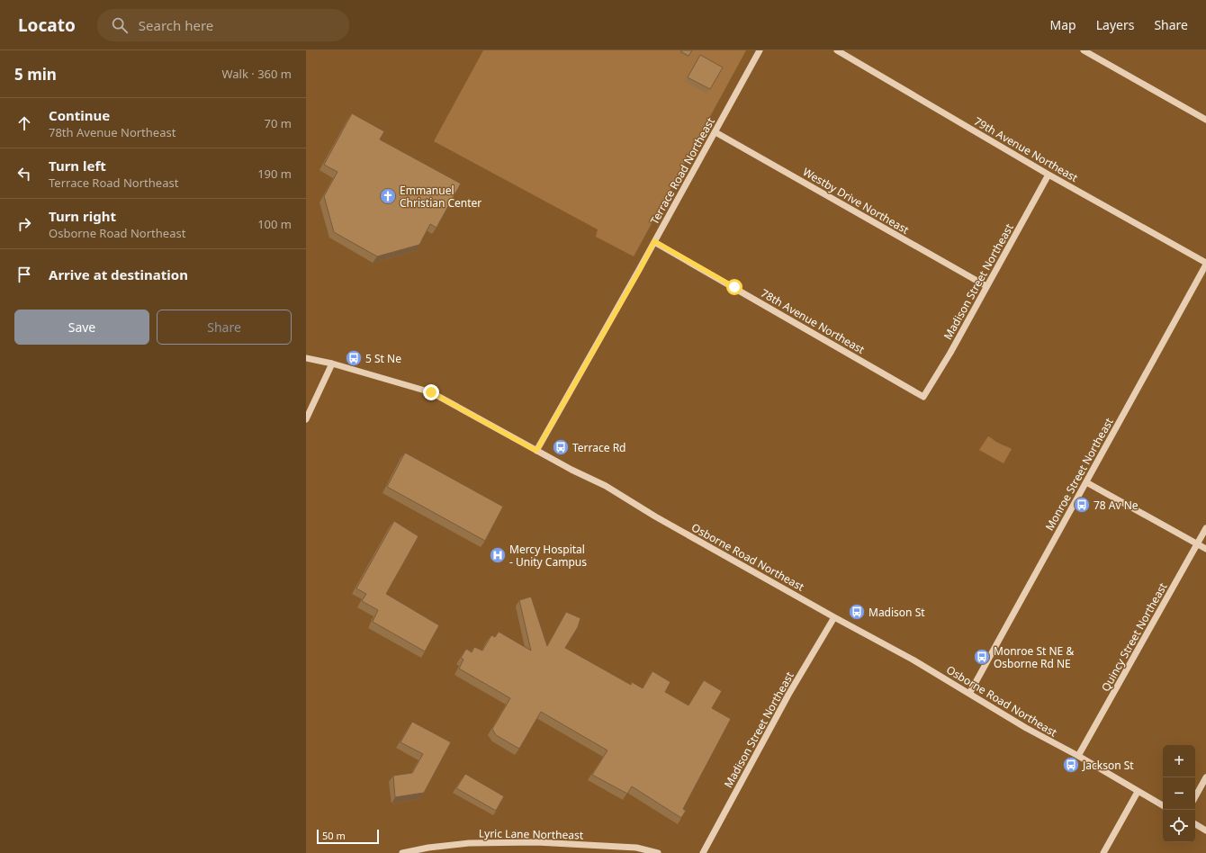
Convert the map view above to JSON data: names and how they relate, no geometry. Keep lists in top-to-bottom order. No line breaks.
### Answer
{"streets":{"street":["79th Avenue Northeast","Terrace Road Northeast","Westby Drive Northeast","Madison Street Northeast","78th Avenue Northeast","Monroe Street Northeast","Osborne Road Northeast","Quincy Street Northeast","Lyric Lane Northeast"]},"crossings":[["79th Avenue Northeast","Madison Street Northeast"],["79th Avenue Northeast","Monroe Street Northeast"],["Terrace Road Northeast","Westby Drive Northeast"],["Terrace Road Northeast","78th Avenue Northeast"],["Terrace Road Northeast","Osborne Road Northeast"],["Westby Drive Northeast","Madison Street Northeast"],["Madison Street Northeast","78th Avenue Northeast"],["Madison Street Northeast","Osborne Road Northeast"],["Monroe Street Northeast","Osborne Road Northeast"],["Osborne Road Northeast","Quincy Street Northeast"]],"places":{"church":["Emmanuel Christian Center"],"bus stop":["5 St Ne","Terrace Rd","78 Av Ne","Madison St","Monroe St NE & Osborne Rd NE","Jackson St"],"hospital":["Mercy Hospital - Unity Campus"]},"scale_bar":"50 m","page":{"header":"Locato","search":"Search here","nav":["Map","Layers","Share"],"heading":["5 min","Walk · 360 m"],"list":[["Continue","78th Avenue Northeast","70 m"],["Turn left","Terrace Road Northeast","190 m"],["Turn right","Osborne Road Northeast","100 m"],"Arrive at destination"],"buttons":["Save","Share"],"map_buttons":["+","−"],"scale":"50 m"}}
